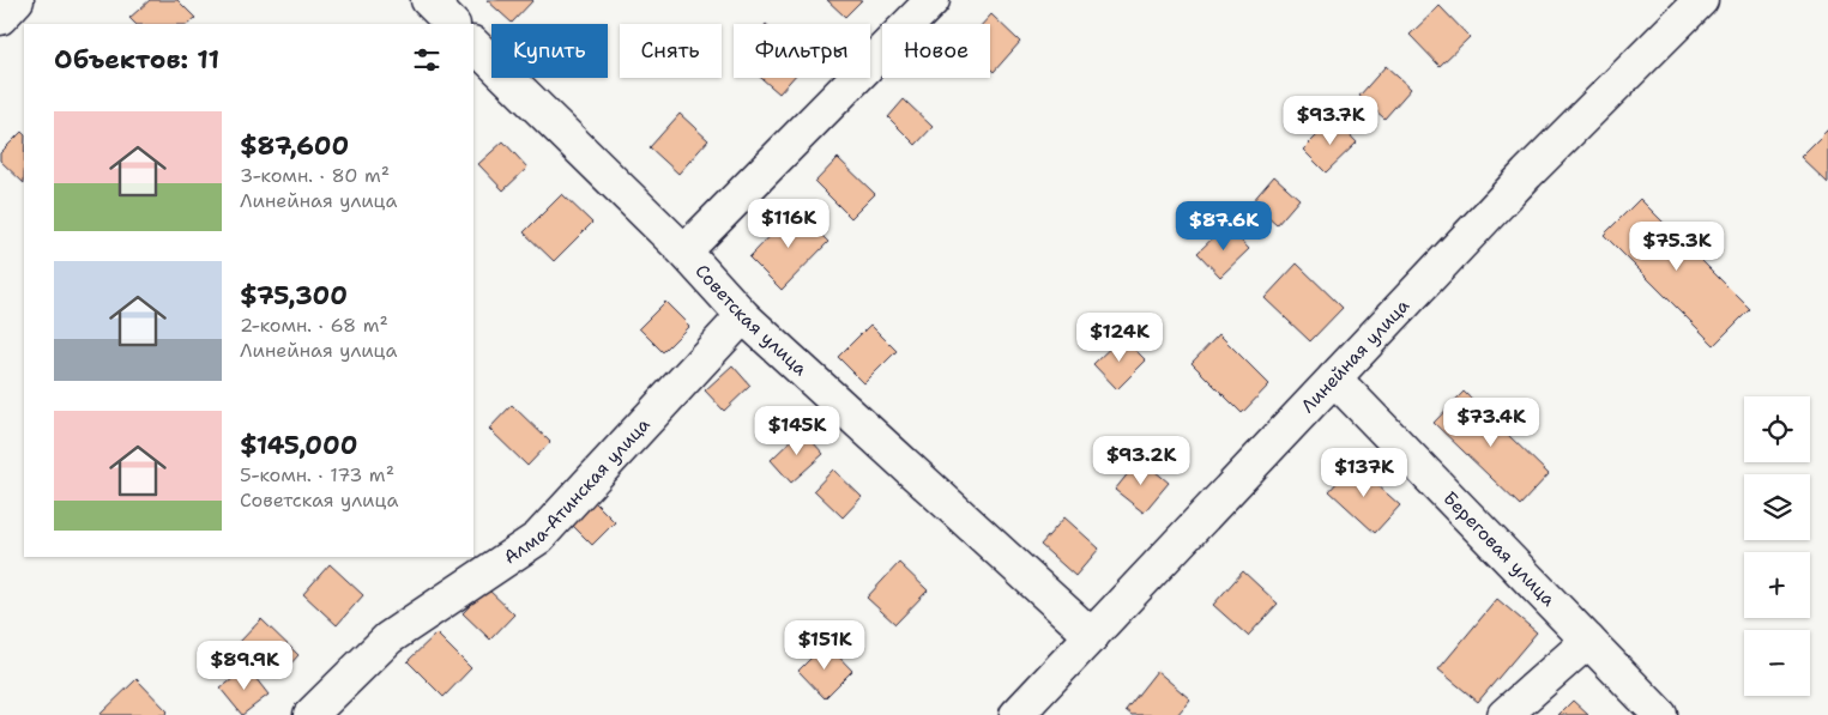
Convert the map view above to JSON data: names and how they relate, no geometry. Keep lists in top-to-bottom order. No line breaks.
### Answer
{"streets":{"street":["Советская улица","Линейная улица","Алма-Атинская улица","Береговая улица"]},"crossings":[["Советская улица","Линейная улица"],["Советская улица","Алма-Атинская улица"],["Линейная улица","Береговая улица"]],"page":{"chip":["Купить","Снять","Фильтры","Новое"],"heading":"Объектов: 11","price":["$93.7K","$116K","$87.6K","$75.3K","$124K","$73.4K","$145K","$93.2K","$137K","$151K","$89.9K"],"list":[{"name":"$87,600","note":"3-комн. · 80 m² · Линейная улица"},{"name":"$75,300","note":"2-комн. · 68 m² · Линейная улица"},{"name":"$145,000","note":"5-комн. · 173 m² · Советская улица"}],"map_buttons":["+","−"]}}
